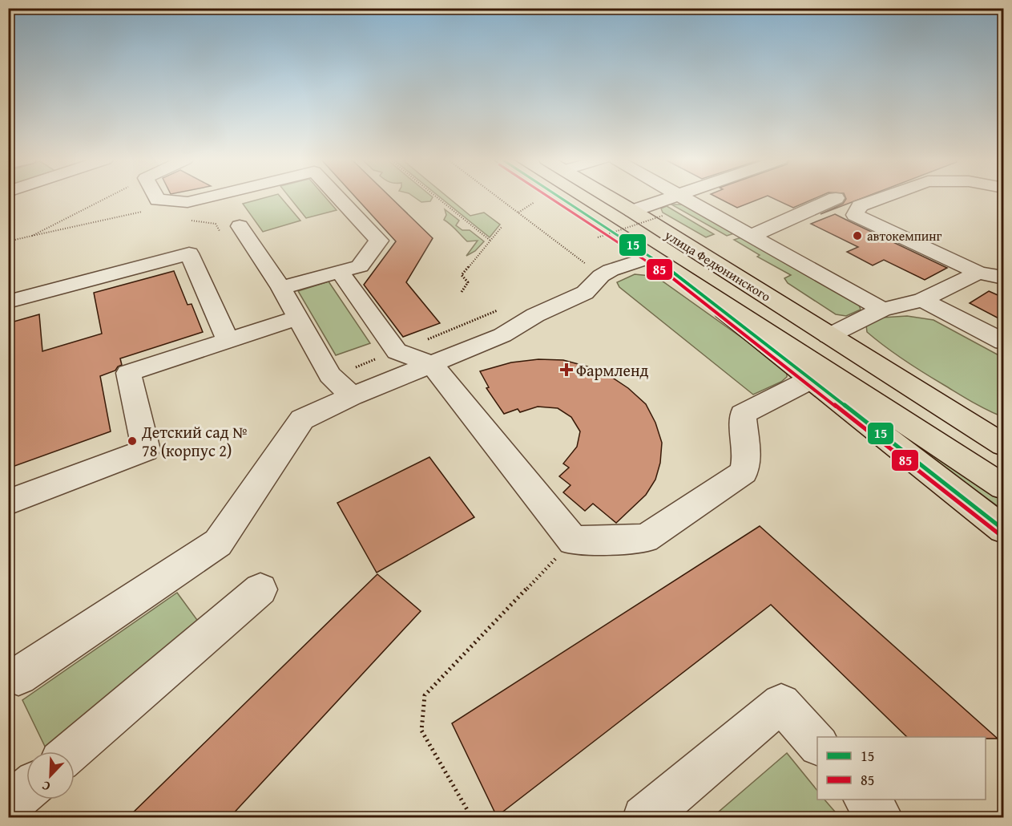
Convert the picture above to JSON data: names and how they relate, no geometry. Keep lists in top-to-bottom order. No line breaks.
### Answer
{"streets":{"main road":["улица Федюнинского"]},"places":{"other":["автокемпинг","Детский сад № 78 (корпус 2)"],"health":["Фармленд"]},"lines":["transit line 15","transit line 85"],"legend":["15","85"],"north":"bottom left"}
